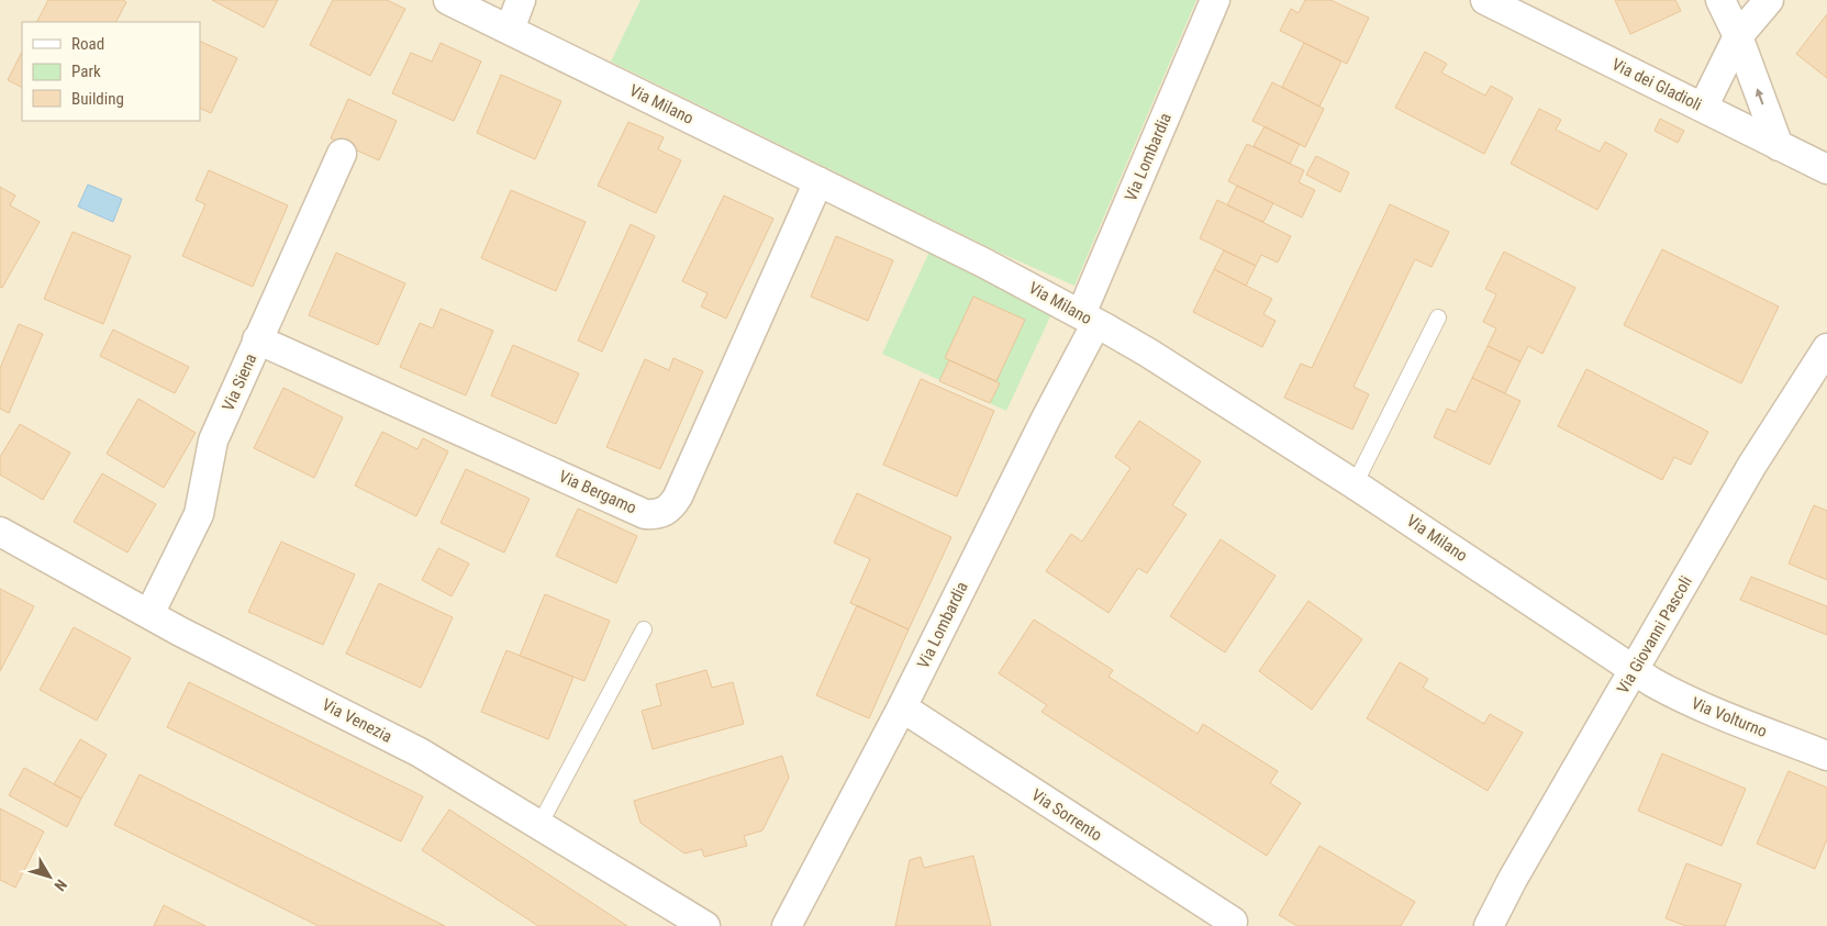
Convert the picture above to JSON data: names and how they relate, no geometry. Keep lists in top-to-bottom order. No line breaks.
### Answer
{"streets":{"street":["Via dei Gladioli","Via Milano","Via Lombardia","Via Siena","Via Bergamo","Via Giovanni Pascoli","Via Volturno","Via Venezia","Via Sorrento"]},"crossings":[["Via Milano","Via Lombardia"],["Via Milano","Via Bergamo"],["Via Milano","Via Giovanni Pascoli"],["Via Milano","Via Volturno"],["Via Lombardia","Via Sorrento"],["Via Siena","Via Bergamo"],["Via Siena","Via Venezia"],["Via Giovanni Pascoli","Via Volturno"]],"legend":["Road","Park","Building"],"north":"bottom right"}
